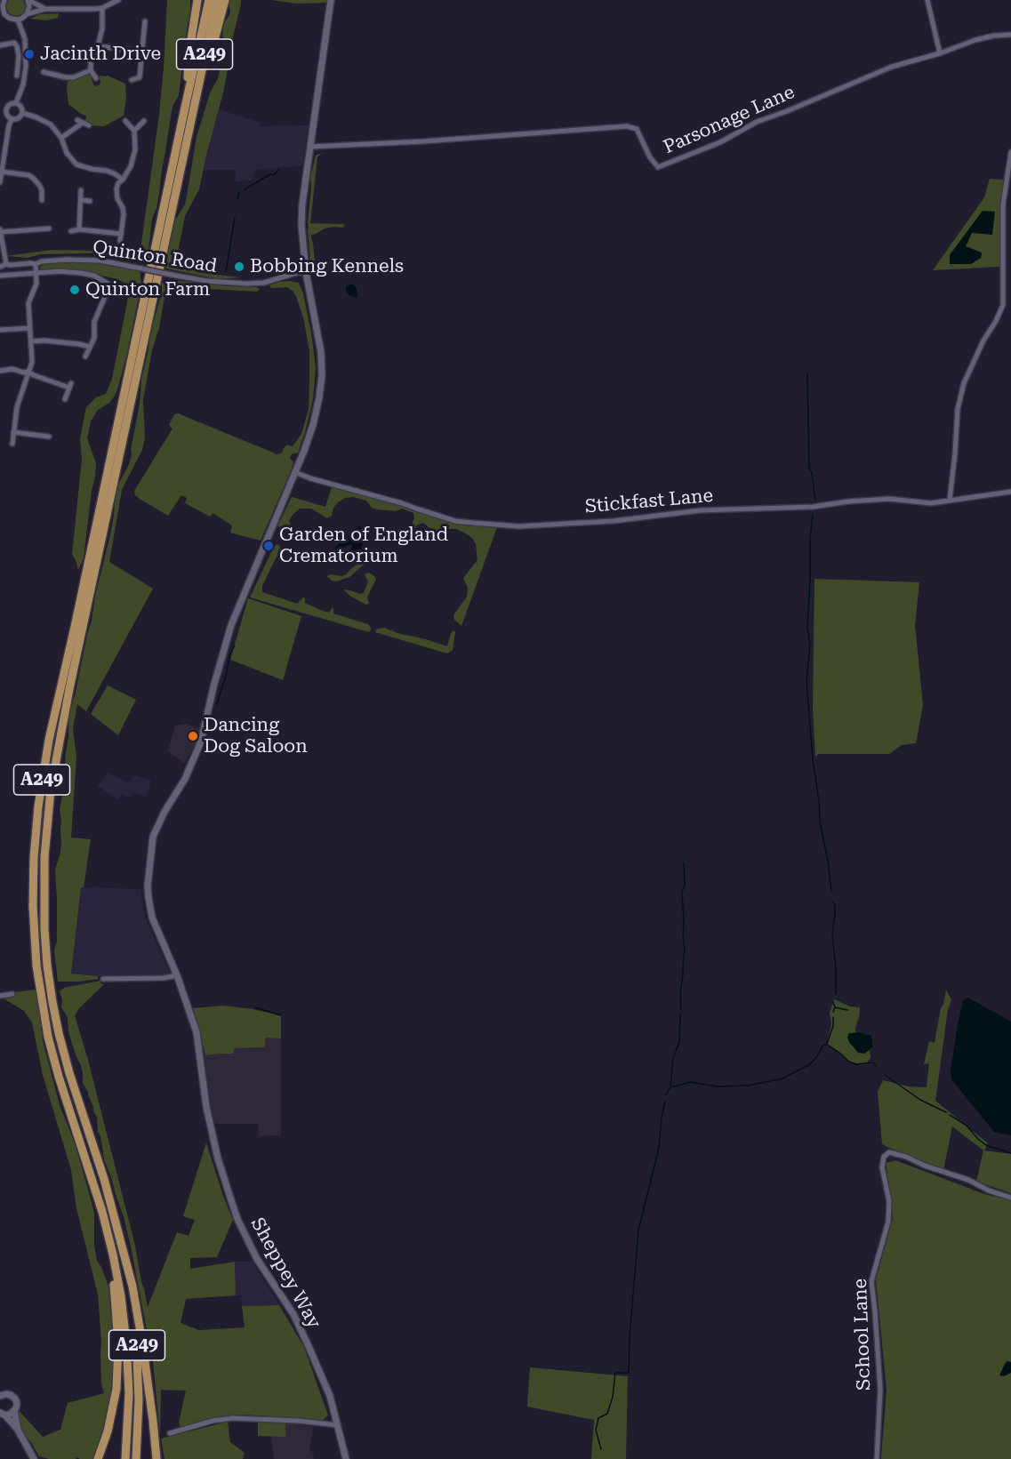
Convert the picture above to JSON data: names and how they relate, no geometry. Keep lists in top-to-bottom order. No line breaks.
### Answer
{"streets":{"highway":["A249"],"street":["Parsonage Lane","Quinton Road","Stickfast Lane","Sheppey Way","School Lane"]},"crossings":[["Parsonage Lane","Sheppey Way"],["Quinton Road","Sheppey Way"],["Stickfast Lane","Sheppey Way"]],"places":["Jacinth Drive","Bobbing Kennels","Quinton Farm","Garden of England Crematorium","Dancing Dog Saloon"]}
